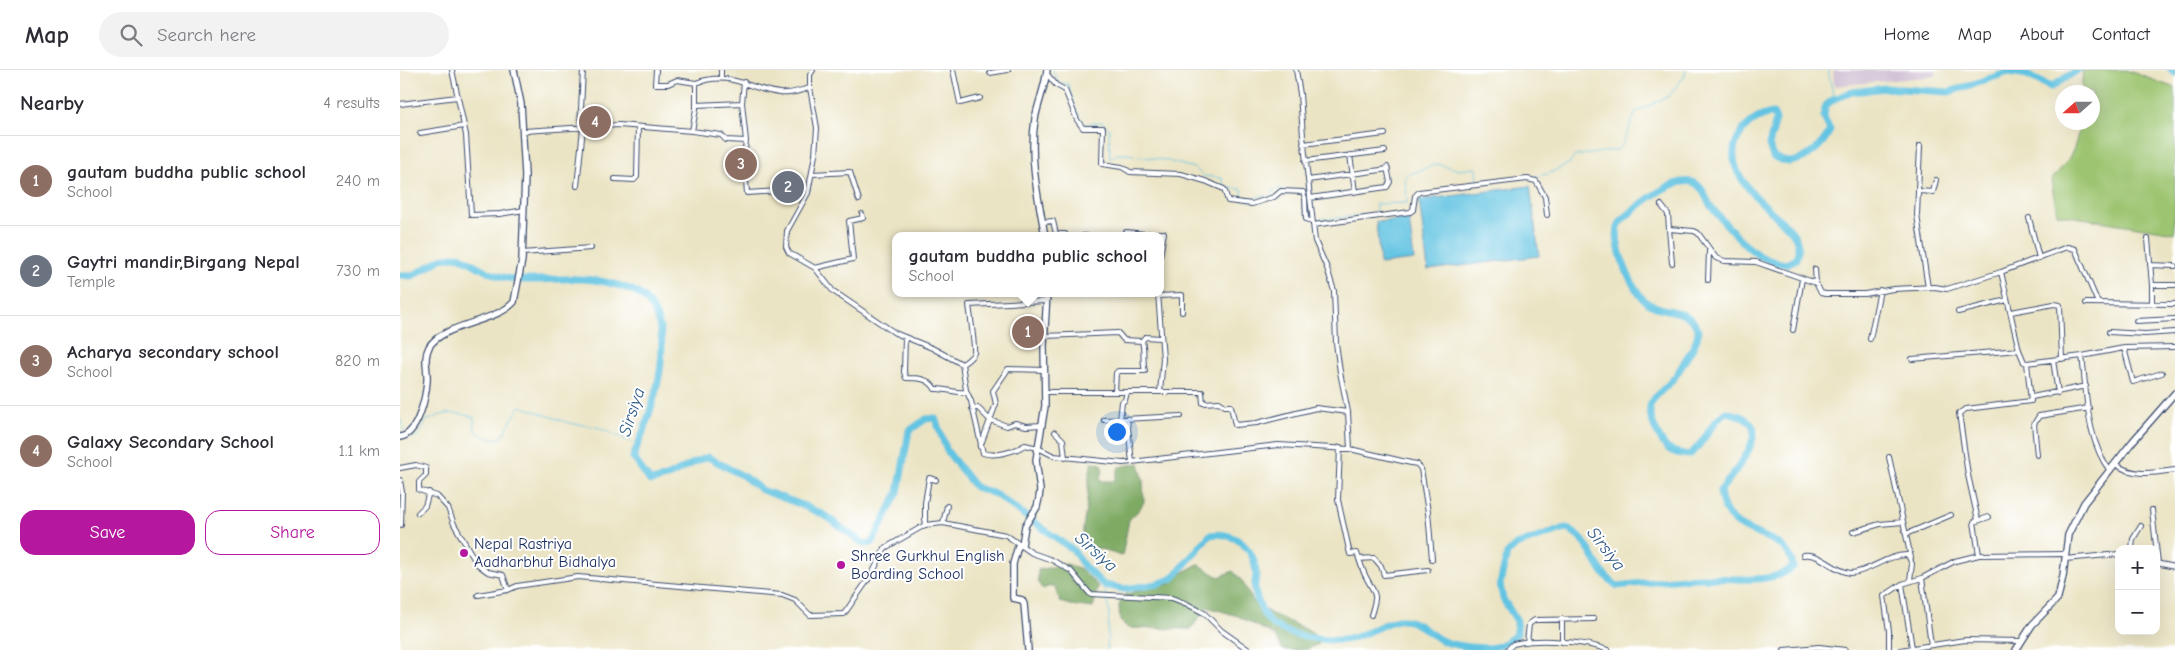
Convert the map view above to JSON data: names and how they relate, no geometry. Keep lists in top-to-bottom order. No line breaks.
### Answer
{"water":["Sirsiya"],"places":["Nepal Rastriya Aadharbhut Bidhalya","Shree Gurkhul English Boarding School"],"north":"left","page":{"header":"Map","search":"Search here","nav":["Home","Map","About","Contact"],"heading":["Nearby","4 results"],"pins":["4","3","2","1"],"list":[{"mark":"1","name":"gautam buddha public school","note":"School","value":"240 m"},{"mark":"2","name":"Gaytri mandir,Birgang Nepal","note":"Temple","value":"730 m"},{"mark":"3","name":"Acharya secondary school","note":"School","value":"820 m"},{"mark":"4","name":"Galaxy Secondary School","note":"School","value":"1.1 km"}],"popup":["gautam buddha public school","School"],"buttons":["Save","Share"],"map_buttons":["+","−"]}}
